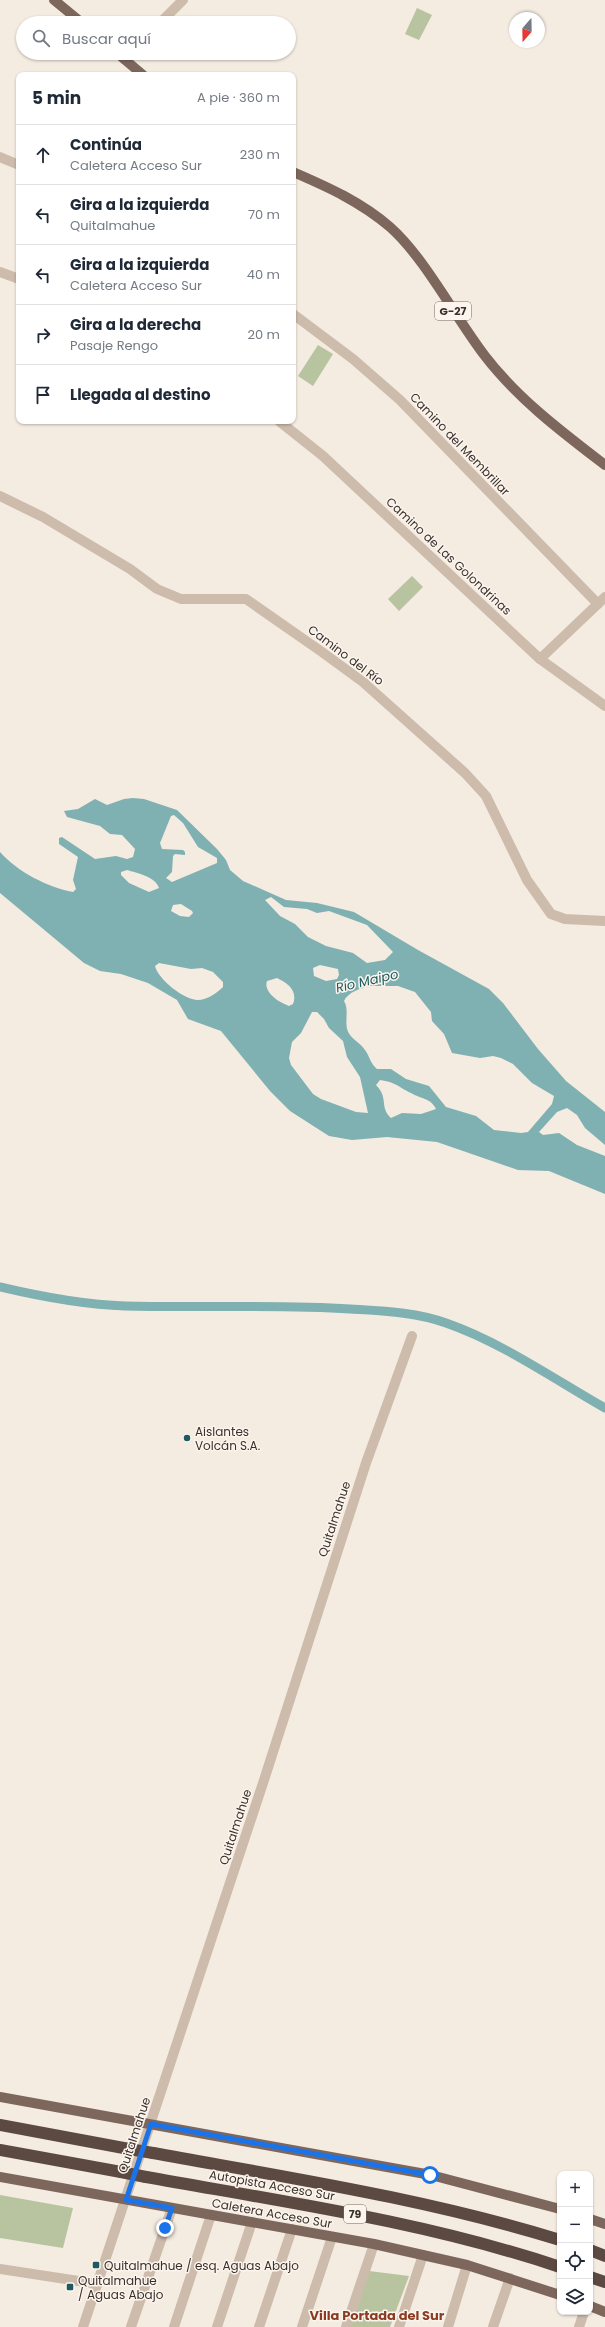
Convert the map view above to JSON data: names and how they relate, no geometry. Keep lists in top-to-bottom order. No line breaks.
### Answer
{"streets":{"highway":["Autopista Acceso Sur","79"],"main road":["G-27","Caletera Acceso Sur"],"street":["Camino del Membrillar","Camino de Las Golondrinas","Camino del Río","Quitalmahue"]},"crossings":[["Quitalmahue","Caletera Acceso Sur"]],"districts":["Villa Portada del Sur"],"water":["Río Maipo"],"places":{"other":["Aislantes Volcán S.A."],"transit":["Quitalmahue / esq. Aguas Abajo","Quitalmahue / Aguas Abajo"]},"north":"bottom","page":{"search":"Buscar aquí","heading":["5 min","A pie · 360 m"],"list":[["Continúa","Caletera Acceso Sur","230 m"],["Gira a la izquierda","Quitalmahue","70 m"],["Gira a la izquierda","Caletera Acceso Sur","40 m"],["Gira a la derecha","Pasaje Rengo","20 m"],"Llegada al destino"],"map_buttons":["+","−"]}}
